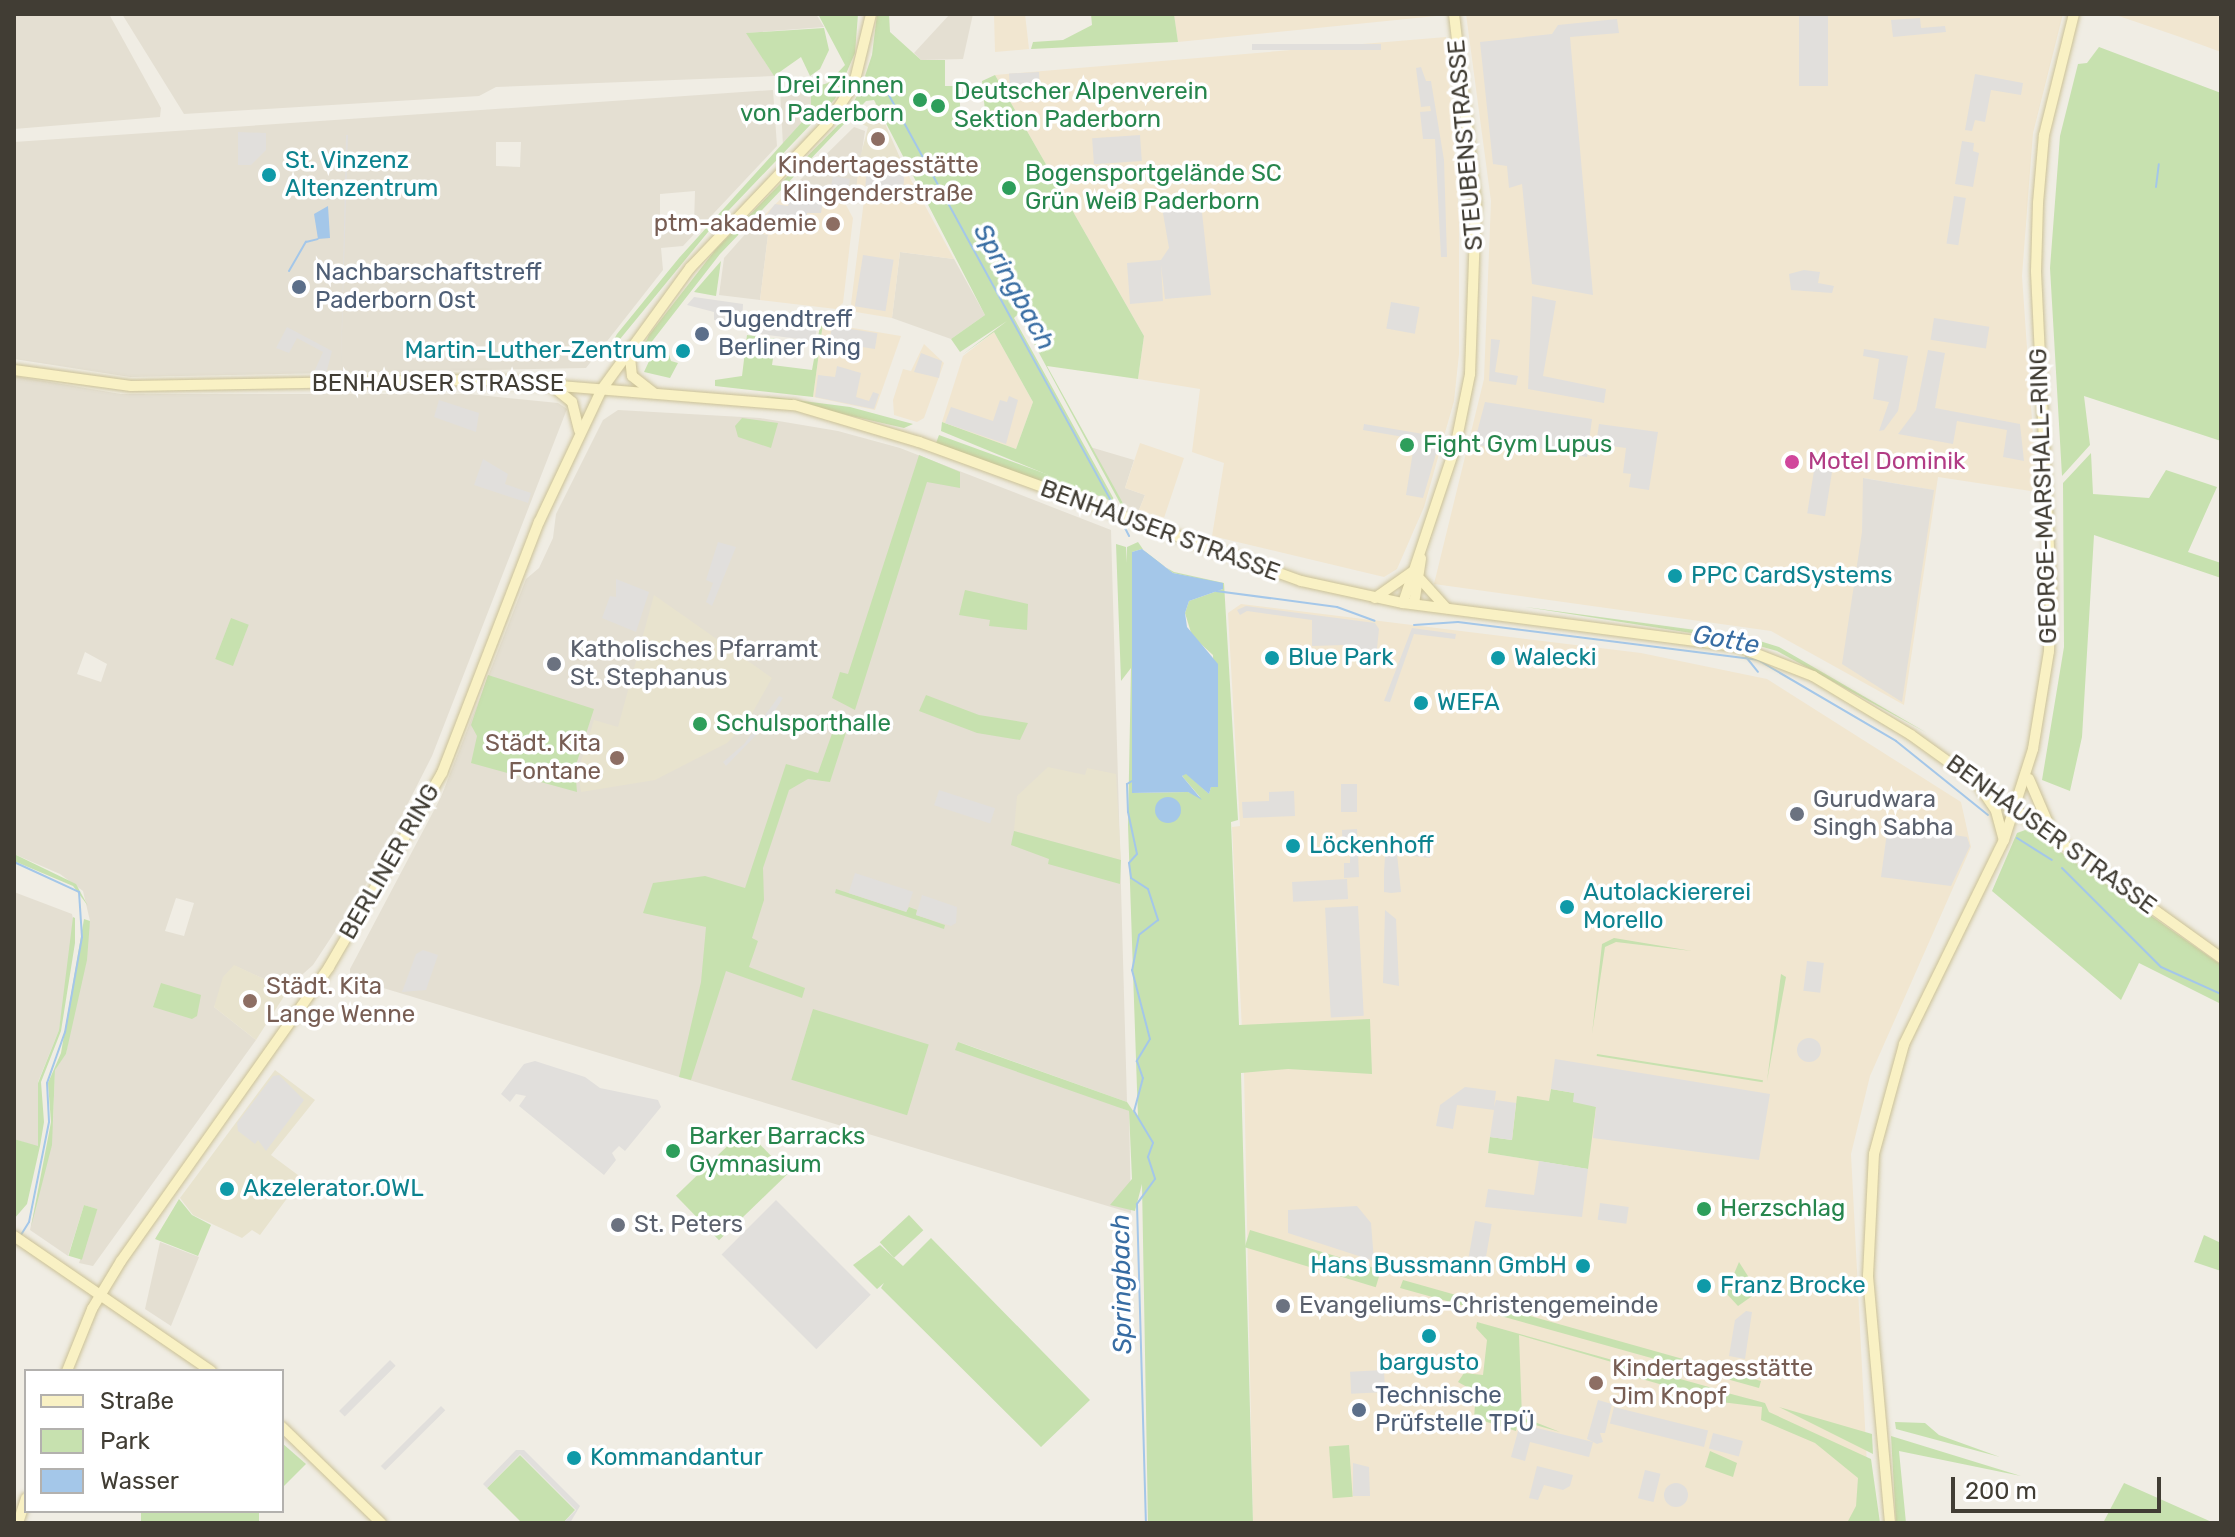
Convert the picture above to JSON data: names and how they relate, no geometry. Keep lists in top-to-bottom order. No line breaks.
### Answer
{"streets":{"main road":["STEUBENSTRASSE","BENHAUSER STRASSE","GEORGE-MARSHALL-RING","BERLINER RING"]},"crossings":[["STEUBENSTRASSE","BENHAUSER STRASSE"],["BENHAUSER STRASSE","GEORGE-MARSHALL-RING"],["BENHAUSER STRASSE","BERLINER RING"]],"water":["Springbach","Gotte"],"places":["Drei Zinnen von Paderborn","Deutscher Alpenverein Sektion Paderborn","Kindertagesstätte Klingenderstraße","St. Vinzenz Altenzentrum","Bogensportgelände SC Grün Weiß Paderborn","ptm-akademie","Nachbarschaftstreff Paderborn Ost","Jugendtreff Berliner Ring","Martin-Luther-Zentrum","Fight Gym Lupus","Motel Dominik","PPC CardSystems","Blue Park","Walecki","Katholisches Pfarramt St. Stephanus","WEFA","Schulsporthalle","Städt. Kita Fontane","Gurudwara Singh Sabha","Löckenhoff","Autolackiererei Morello","Städt. Kita Lange Wenne","Barker Barracks Gymnasium","Akzelerator.OWL","Herzschlag","St. Peters","Hans Bussmann GmbH","Franz Brocke","Evangeliums-Christengemeinde","bargusto","Kindertagesstätte Jim Knopf","Technische Prüfstelle TPÜ","Kommandantur"],"legend":["Straße","Park","Wasser"],"scale_bar":"200 m"}
